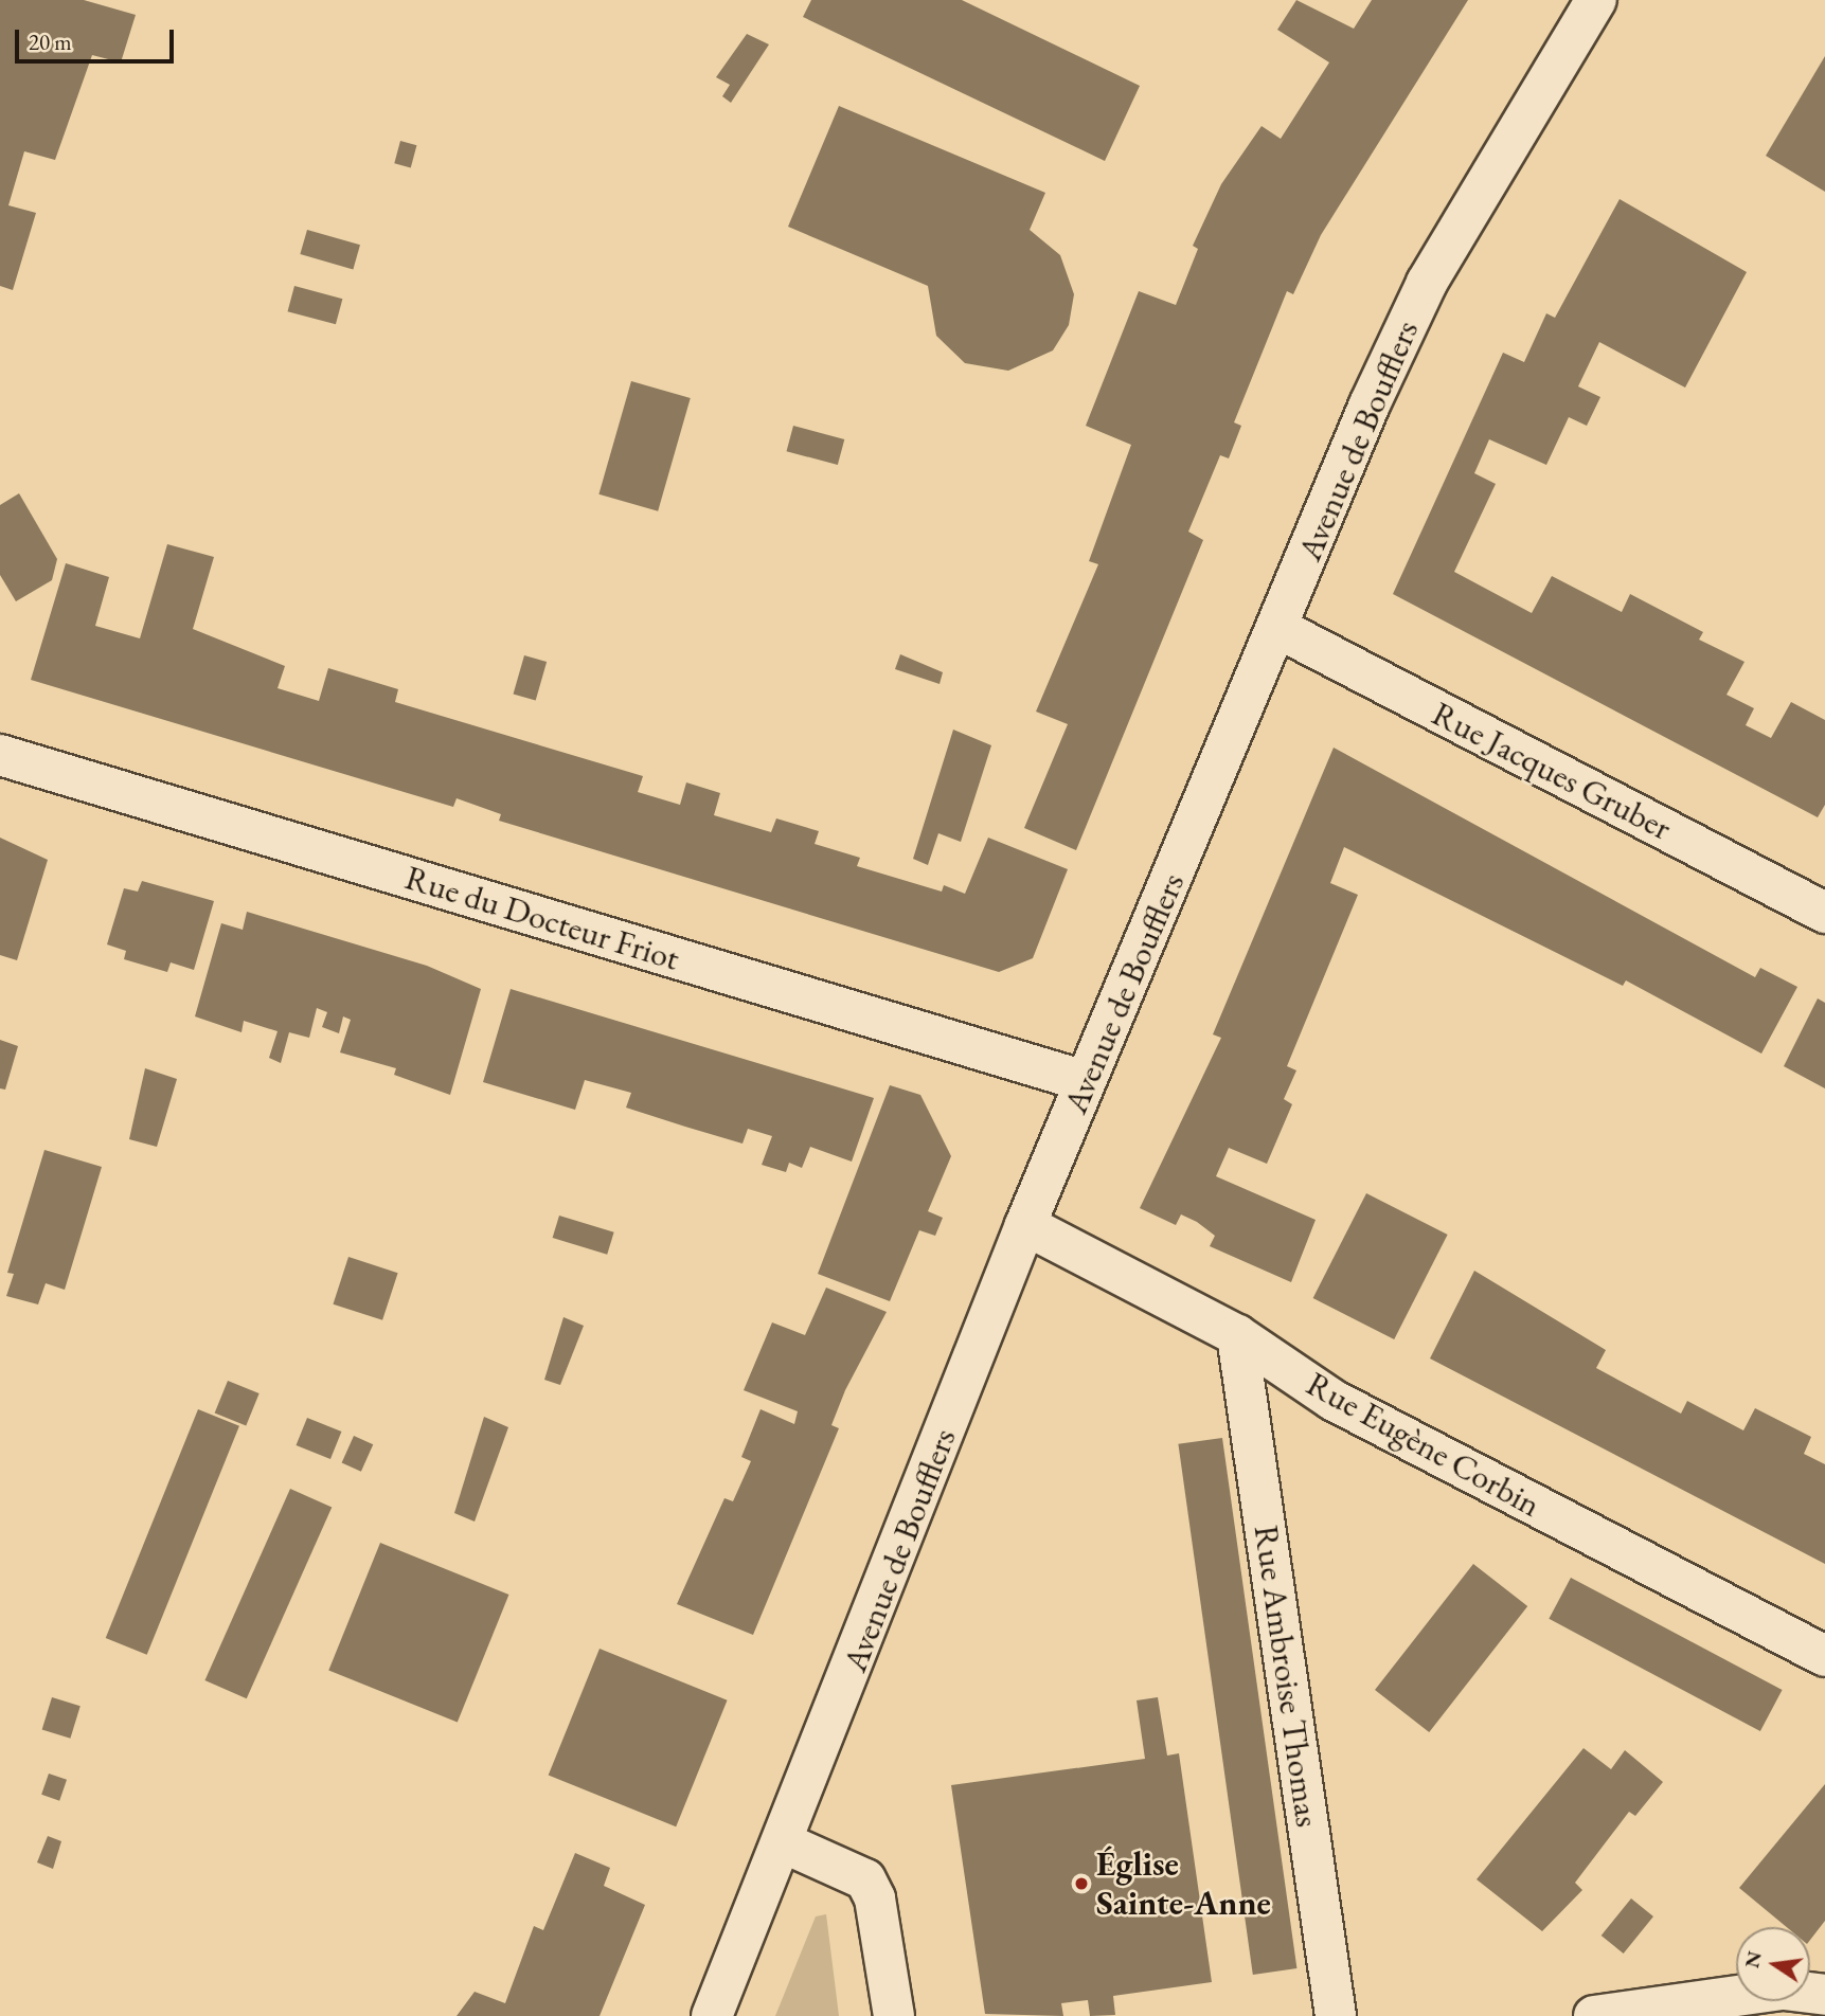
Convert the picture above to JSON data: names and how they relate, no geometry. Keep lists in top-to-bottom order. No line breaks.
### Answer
{"streets":{"street":["Avenue de Boufflers","Rue Jacques Gruber","Rue du Docteur Friot","Rue Eugène Corbin","Rue Ambroise Thomas"]},"crossings":[["Avenue de Boufflers","Rue Jacques Gruber"],["Avenue de Boufflers","Rue du Docteur Friot"],["Avenue de Boufflers","Rue Eugène Corbin"],["Rue Eugène Corbin","Rue Ambroise Thomas"]],"places":["Église Sainte-Anne"],"scale_bar":"20 m","north":"left"}
